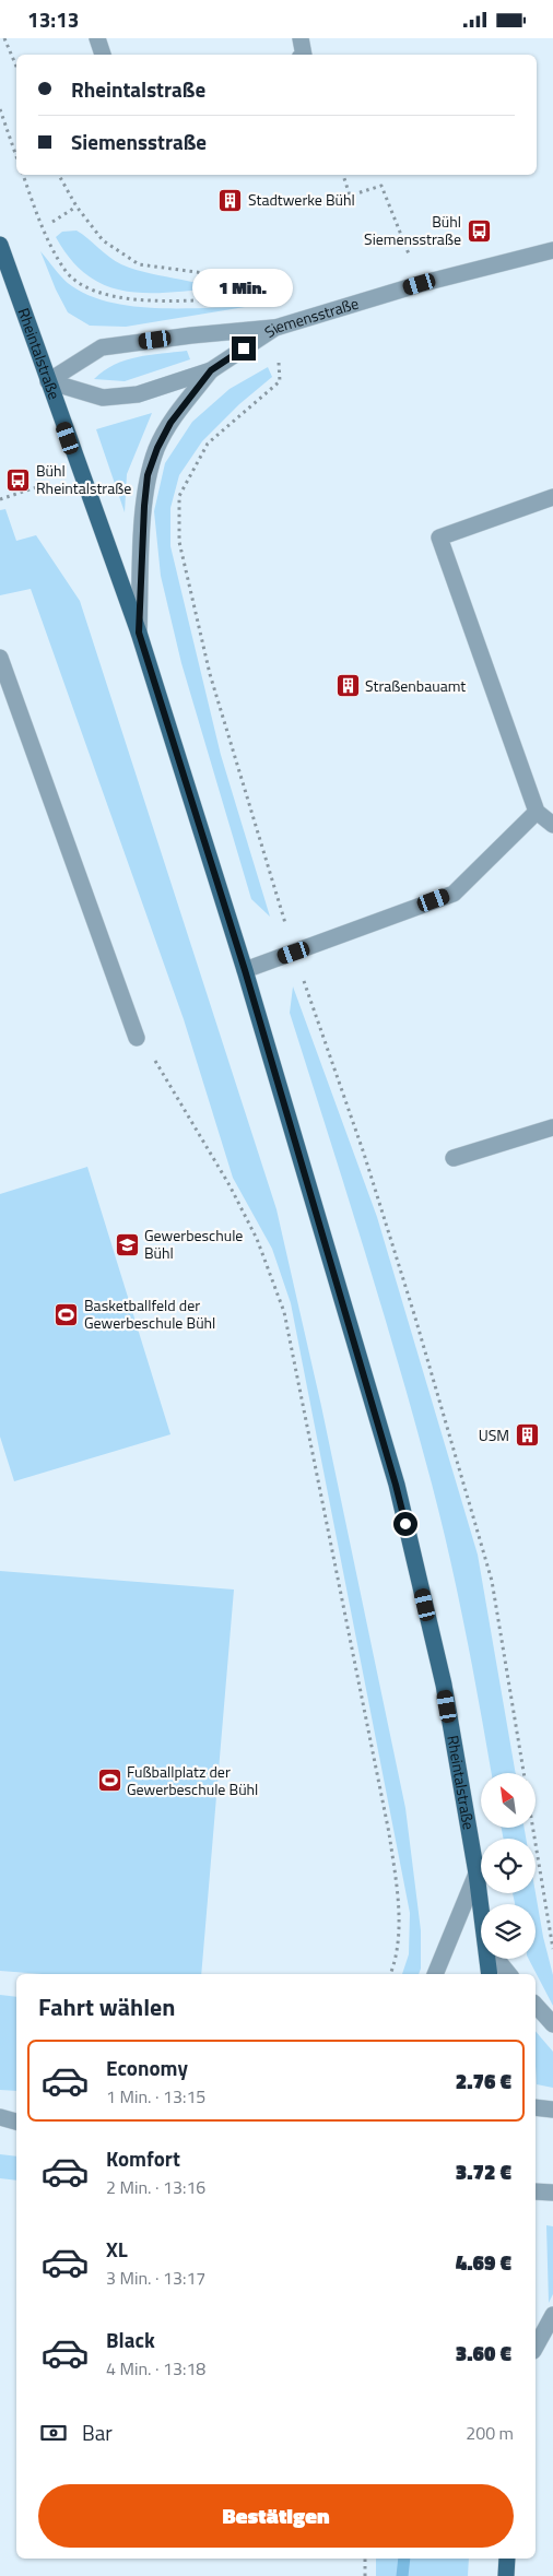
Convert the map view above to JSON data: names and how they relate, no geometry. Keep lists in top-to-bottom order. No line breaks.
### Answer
{"streets":{"main road":["Rheintalstraße"],"street":["Siemensstraße"]},"crossings":[["Siemensstraße","Rheintalstraße"]],"places":{"building":["Stadtwerke Bühl","Straßenbauamt","USM"],"bus stop":["Bühl Siemensstraße","Bühl Rheintalstraße"],"school or university":["Gewerbeschule Bühl"],"sports":["Basketballfeld der Gewerbeschule Bühl","Fußballplatz der Gewerbeschule Bühl"]},"north":"top left","page":{"status":"13:13","banner":["Rheintalstraße","Siemensstraße"],"bubble":"1 Min.","heading":"Fahrt wählen","list":[{"name":"Economy","note":"1 Min. · 13:15","value":"2.76 €"},{"name":"Komfort","note":"2 Min. · 13:16","value":"3.72 €"},{"name":"XL","note":"3 Min. · 13:17","value":"4.69 €"},{"name":"Black","note":"4 Min. · 13:18","value":"3.60 €"}],"pay":["Bar","200 m"],"buttons":"Bestätigen"}}
